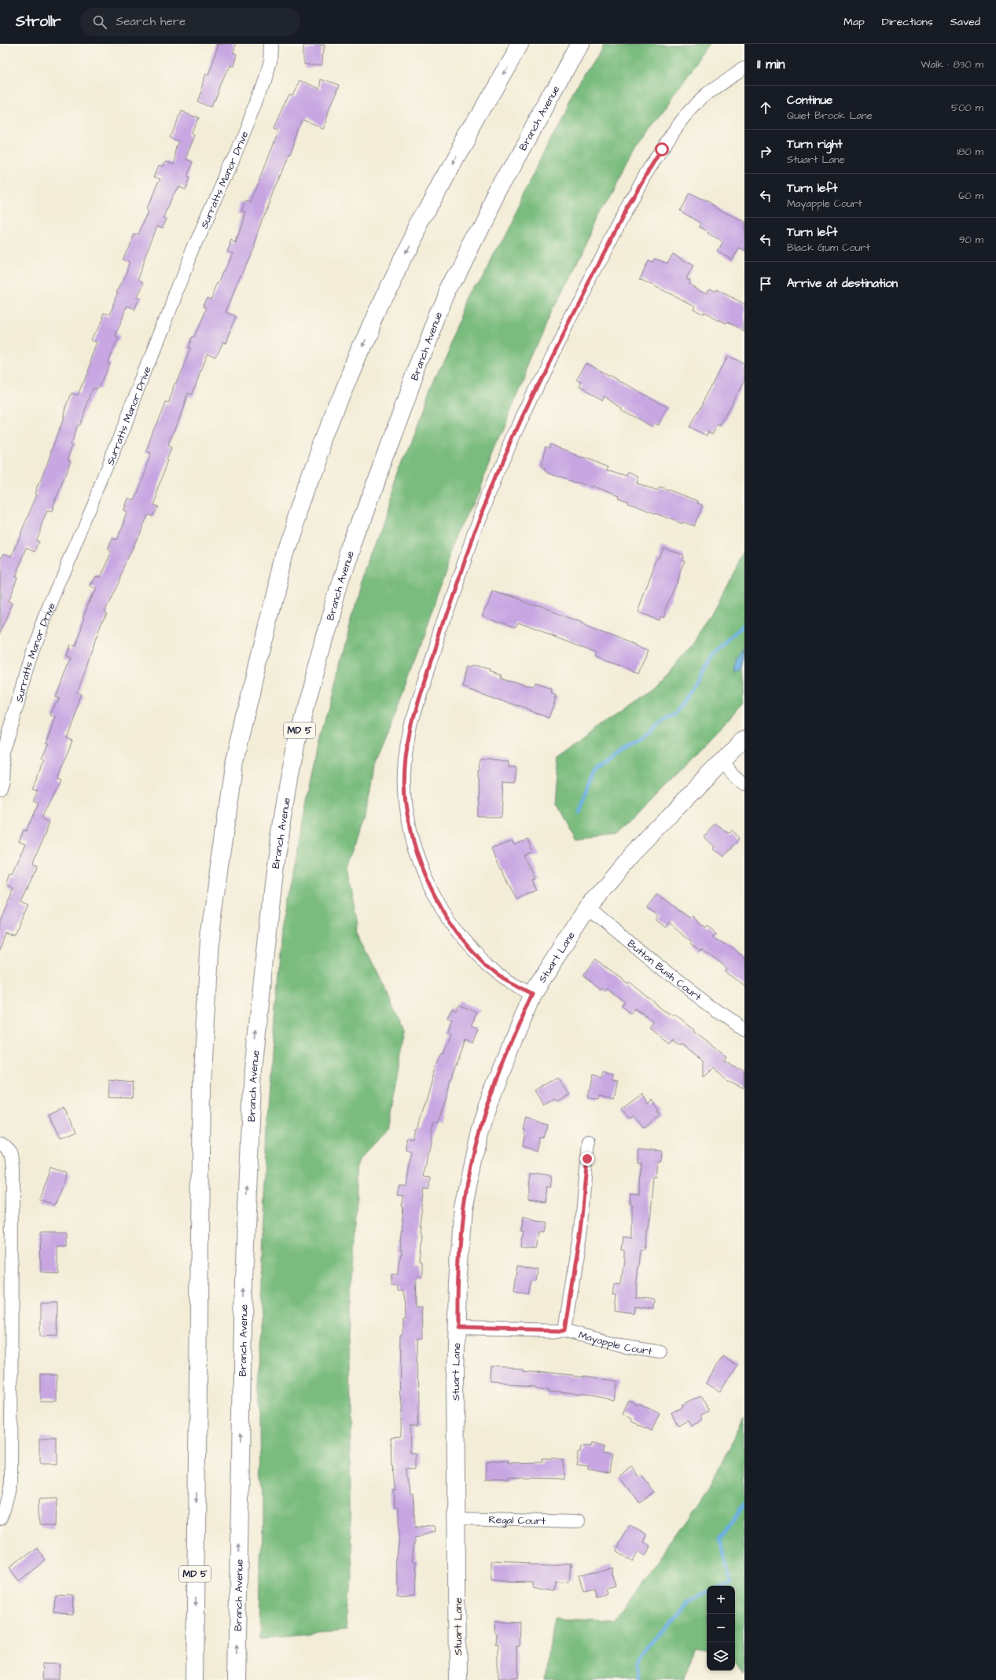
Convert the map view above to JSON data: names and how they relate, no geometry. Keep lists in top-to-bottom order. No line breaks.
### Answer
{"streets":{"main road":["Branch Avenue","MD 5","Stuart Lane"],"street":["Surratts Manor Drive","Button Bush Court","Mayapple Court","Regal Court"]},"crossings":[["Stuart Lane","Button Bush Court"],["Stuart Lane","Mayapple Court"],["Stuart Lane","Regal Court"]],"page":{"header":"Strollr","search":"Search here","nav":["Map","Directions","Saved"],"heading":["11 min","Walk · 830 m"],"list":[["Continue","Quiet Brook Lane","500 m"],["Turn right","Stuart Lane","180 m"],["Turn left","Mayapple Court","60 m"],["Turn left","Black Gum Court","90 m"],"Arrive at destination"],"map_buttons":["+","−"]}}
